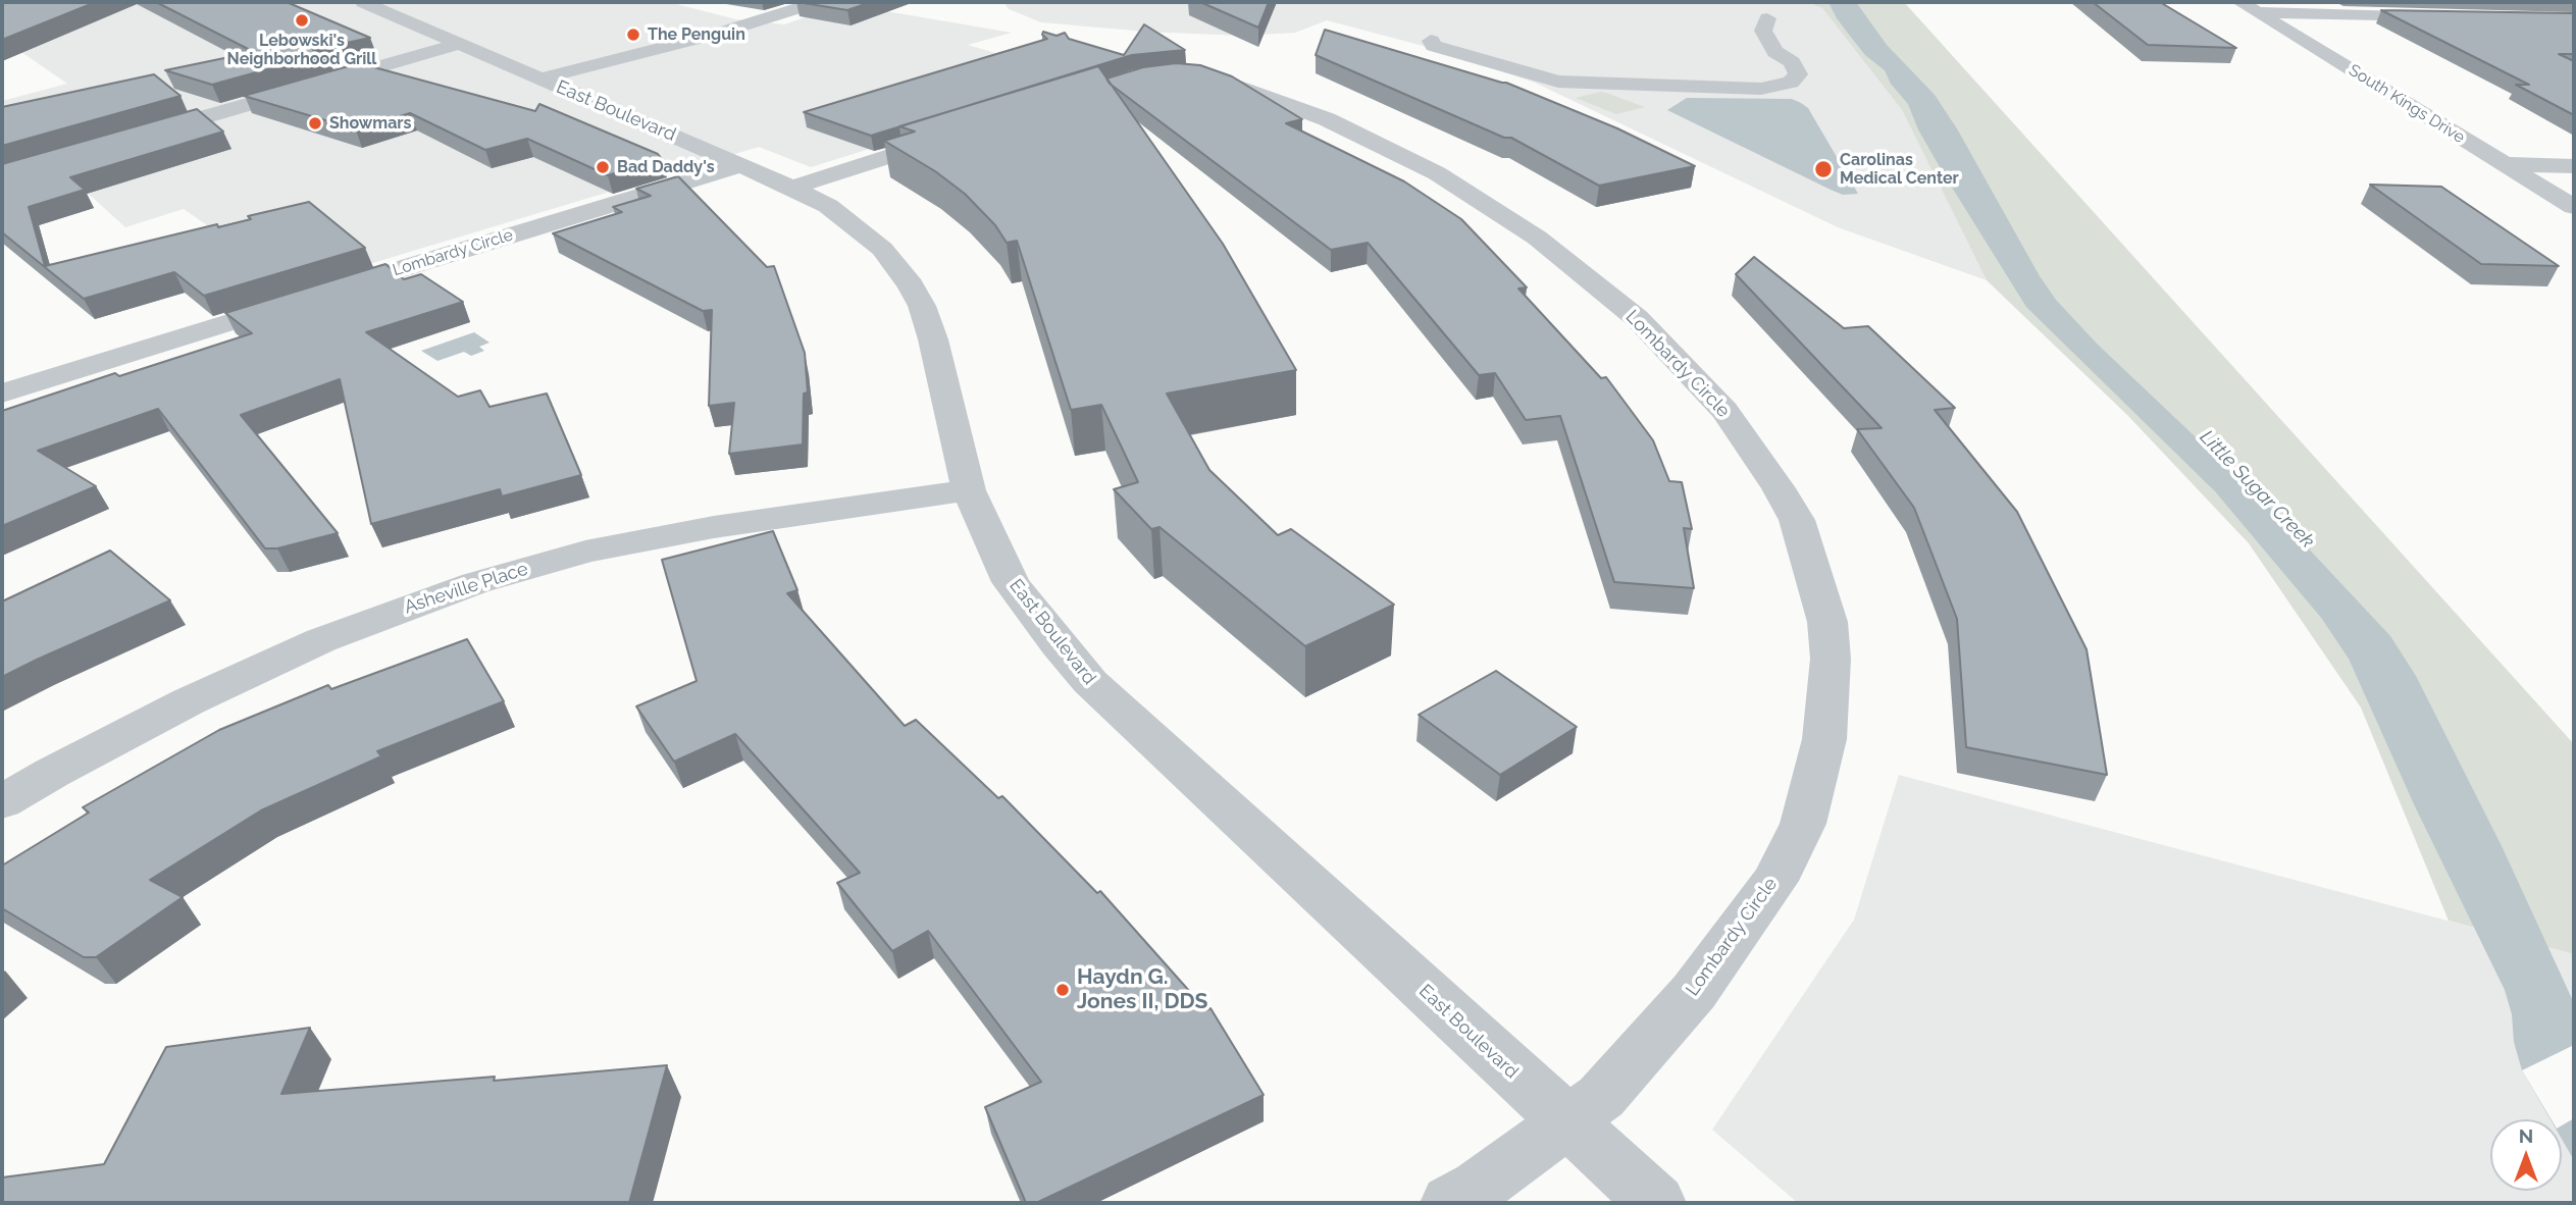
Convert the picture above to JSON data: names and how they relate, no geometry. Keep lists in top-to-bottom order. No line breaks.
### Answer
{"streets":{"street":["South Kings Drive","East Boulevard","Lombardy Circle","Asheville Place"]},"crossings":[["East Boulevard","Lombardy Circle"],["East Boulevard","Asheville Place"]],"water":["Little Sugar Creek"],"places":["Lebowski's Neighborhood Grill","The Penguin","Showmars","Bad Daddy's","Carolinas Medical Center","Haydn G. Jones II, DDS"],"north":"top"}
